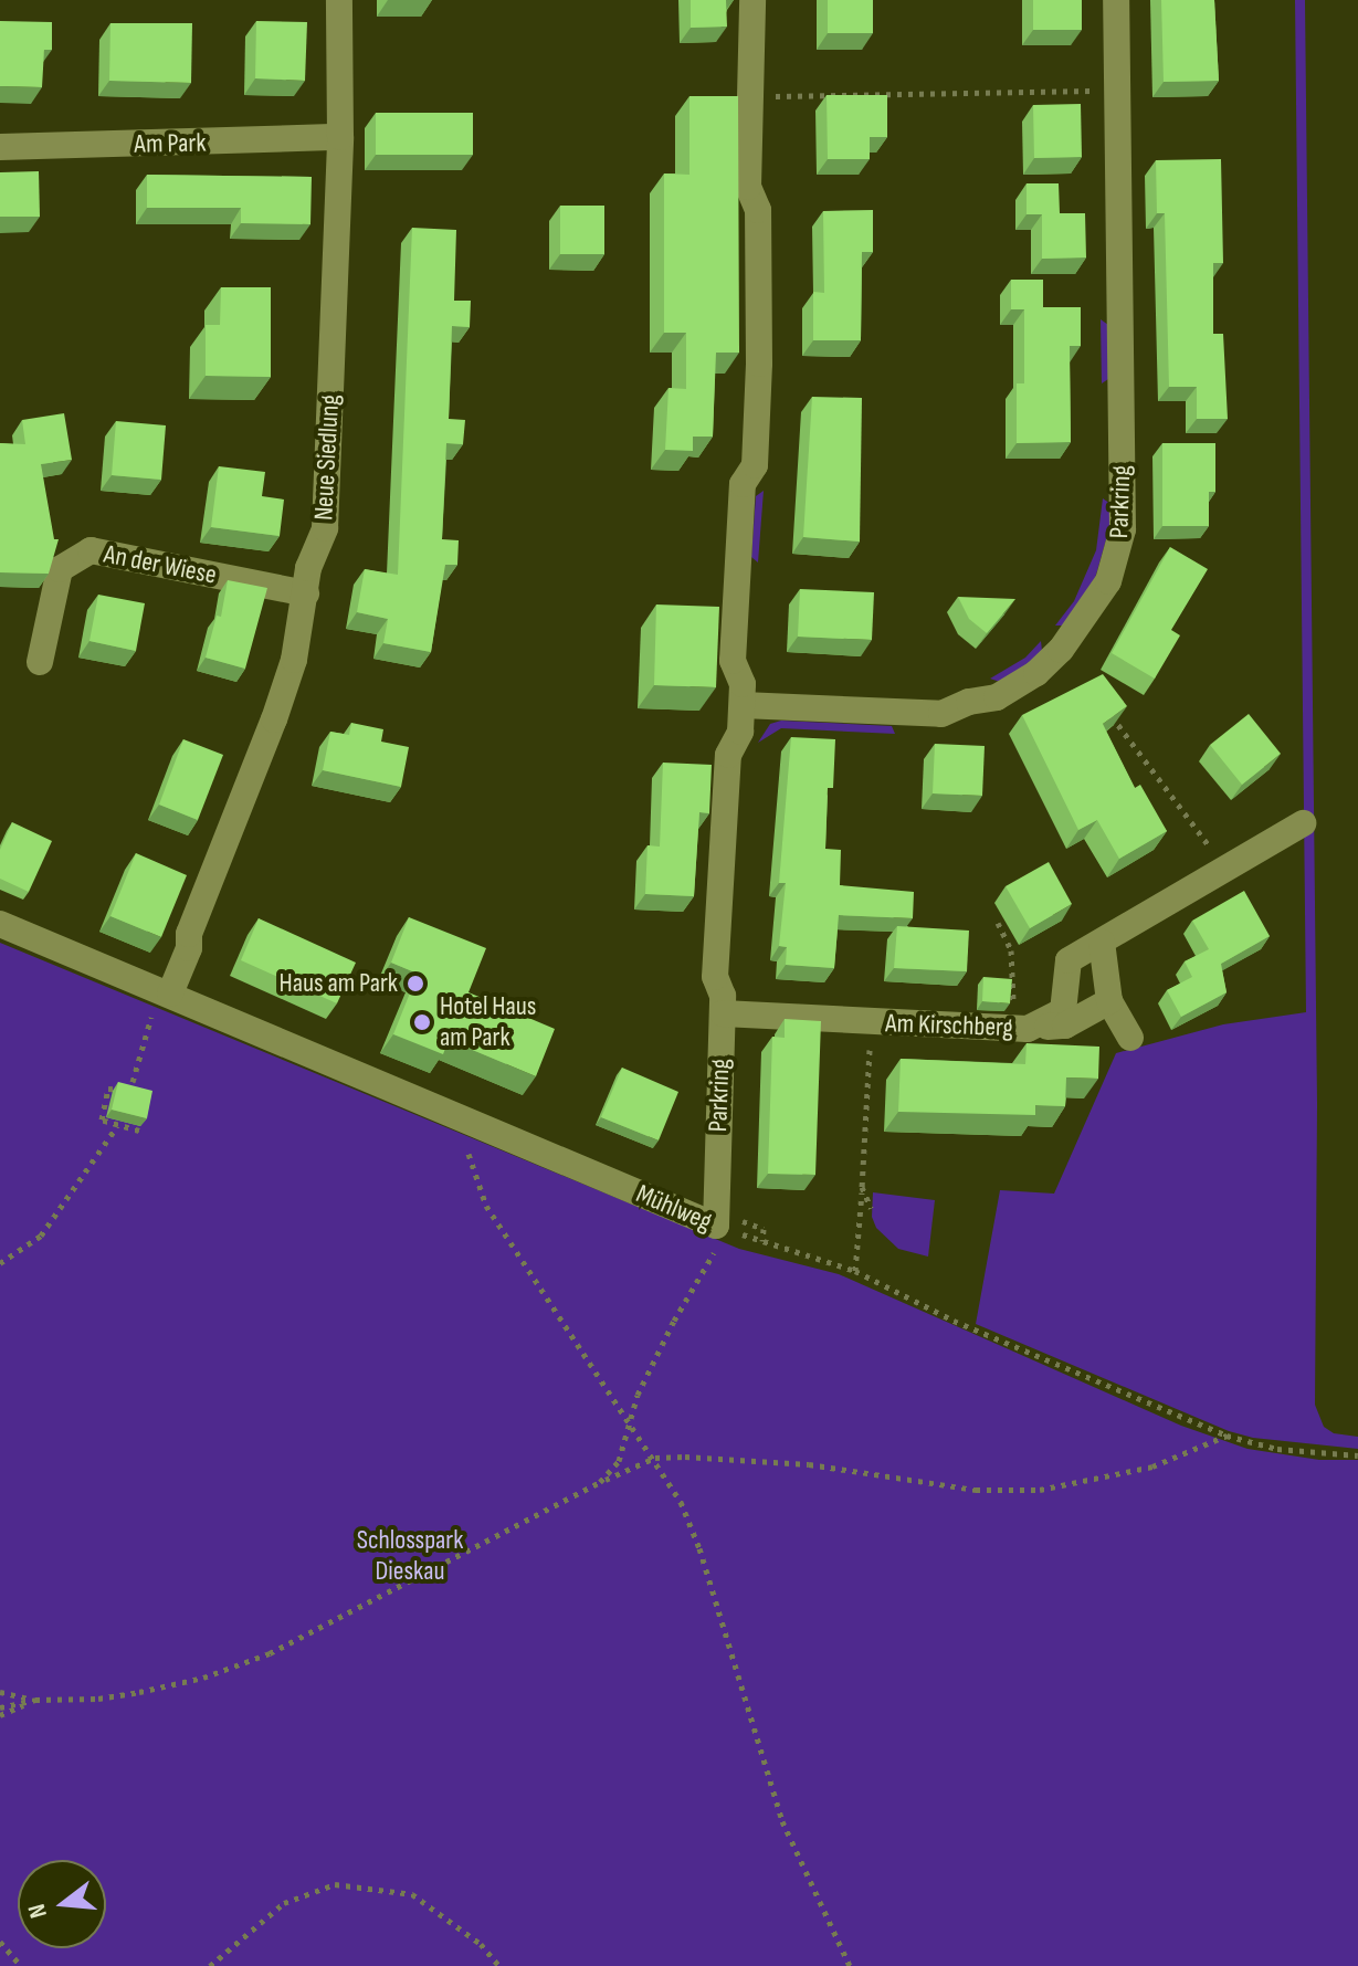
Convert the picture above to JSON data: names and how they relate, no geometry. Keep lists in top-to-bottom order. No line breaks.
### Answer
{"streets":{"street":["Am Park","Neue Siedlung","Parkring","An der Wiese","Am Kirschberg","Mühlweg"]},"crossings":[["Am Park","Neue Siedlung"],["Neue Siedlung","An der Wiese"],["Neue Siedlung","Mühlweg"],["Parkring","Am Kirschberg"],["Parkring","Mühlweg"]],"parks":["Schlosspark Dieskau"],"places":["Haus am Park","Hotel Haus am Park"],"north":"left"}
